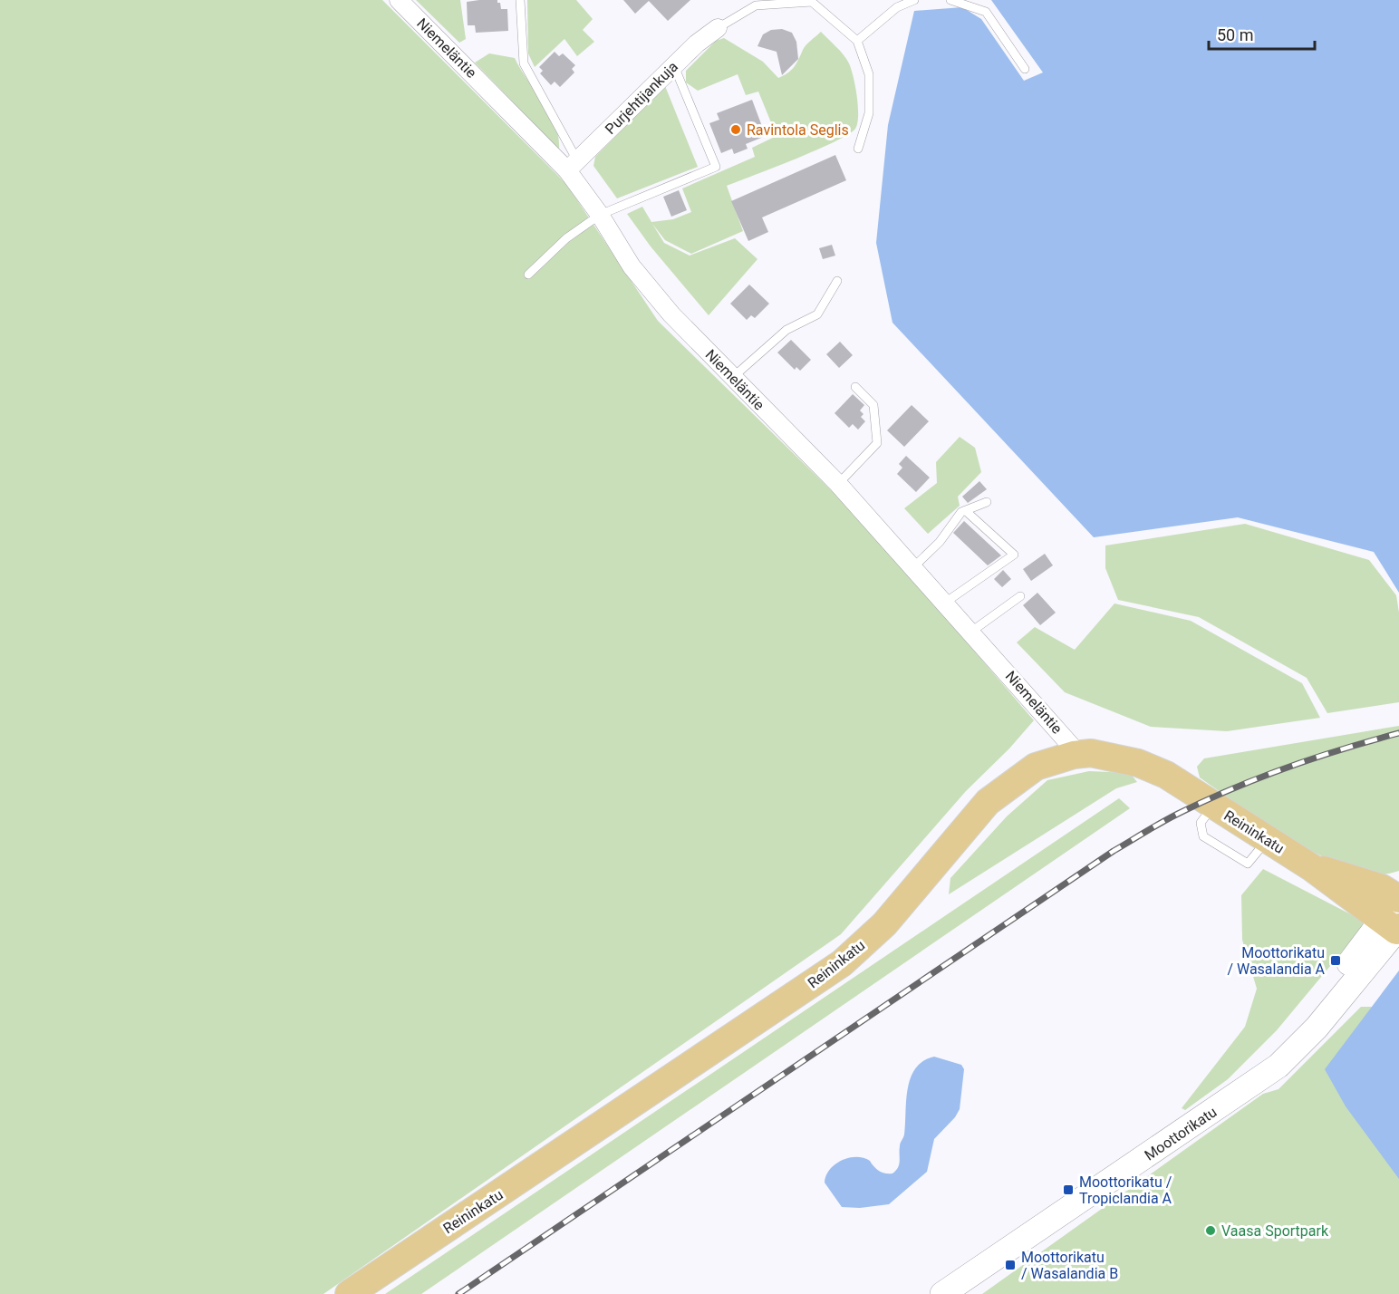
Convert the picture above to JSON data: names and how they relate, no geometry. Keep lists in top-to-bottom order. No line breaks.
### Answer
{"streets":{"main road":["Reininkatu","Moottorikatu"],"street":["Niemeläntie","Purjehtijankuja"]},"crossings":[["Niemeläntie","Purjehtijankuja"],["Niemeläntie","Reininkatu"],["Reininkatu","Moottorikatu"]],"places":{"other":["Ravintola Seglis","Vaasa Sportpark"],"transit":["Moottorikatu / Wasalandia A","Moottorikatu / Tropiclandia A","Moottorikatu / Wasalandia B"]},"scale_bar":"50 m"}
